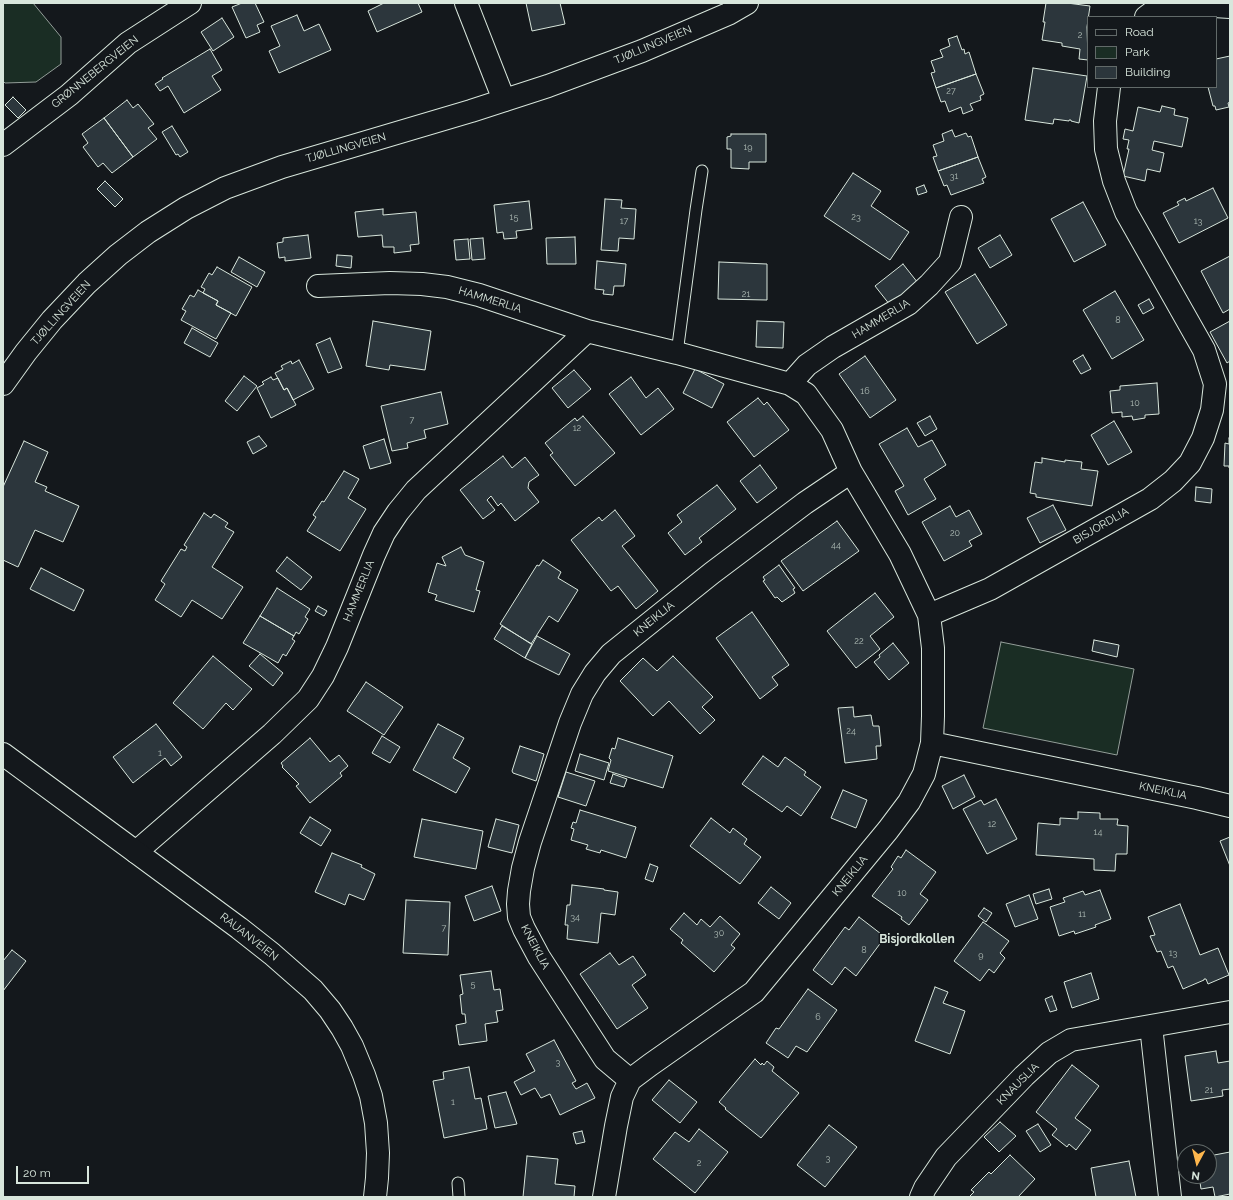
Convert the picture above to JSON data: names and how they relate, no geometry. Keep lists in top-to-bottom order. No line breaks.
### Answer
{"streets":{"street":["TJØLLINGVEIEN","GRØNNEBERGVEIEN","HAMMERLIA","BISJORDLIA","KNEIKLIA","RAUANVEIEN","KNAUSLIA"]},"crossings":[["HAMMERLIA","KNEIKLIA"],["HAMMERLIA","RAUANVEIEN"],["BISJORDLIA","KNEIKLIA"]],"districts":["Bisjordkollen"],"house_numbers":["2","27","19","31","15","23","17","13","21","8","16","10","7","12","20","44","22","24","1","12","14","10","11","34","7","30","8","13","9","5","6","3","21","1","3","2"],"legend":["Road","Park","Building"],"scale_bar":"20 m","north":"bottom"}
